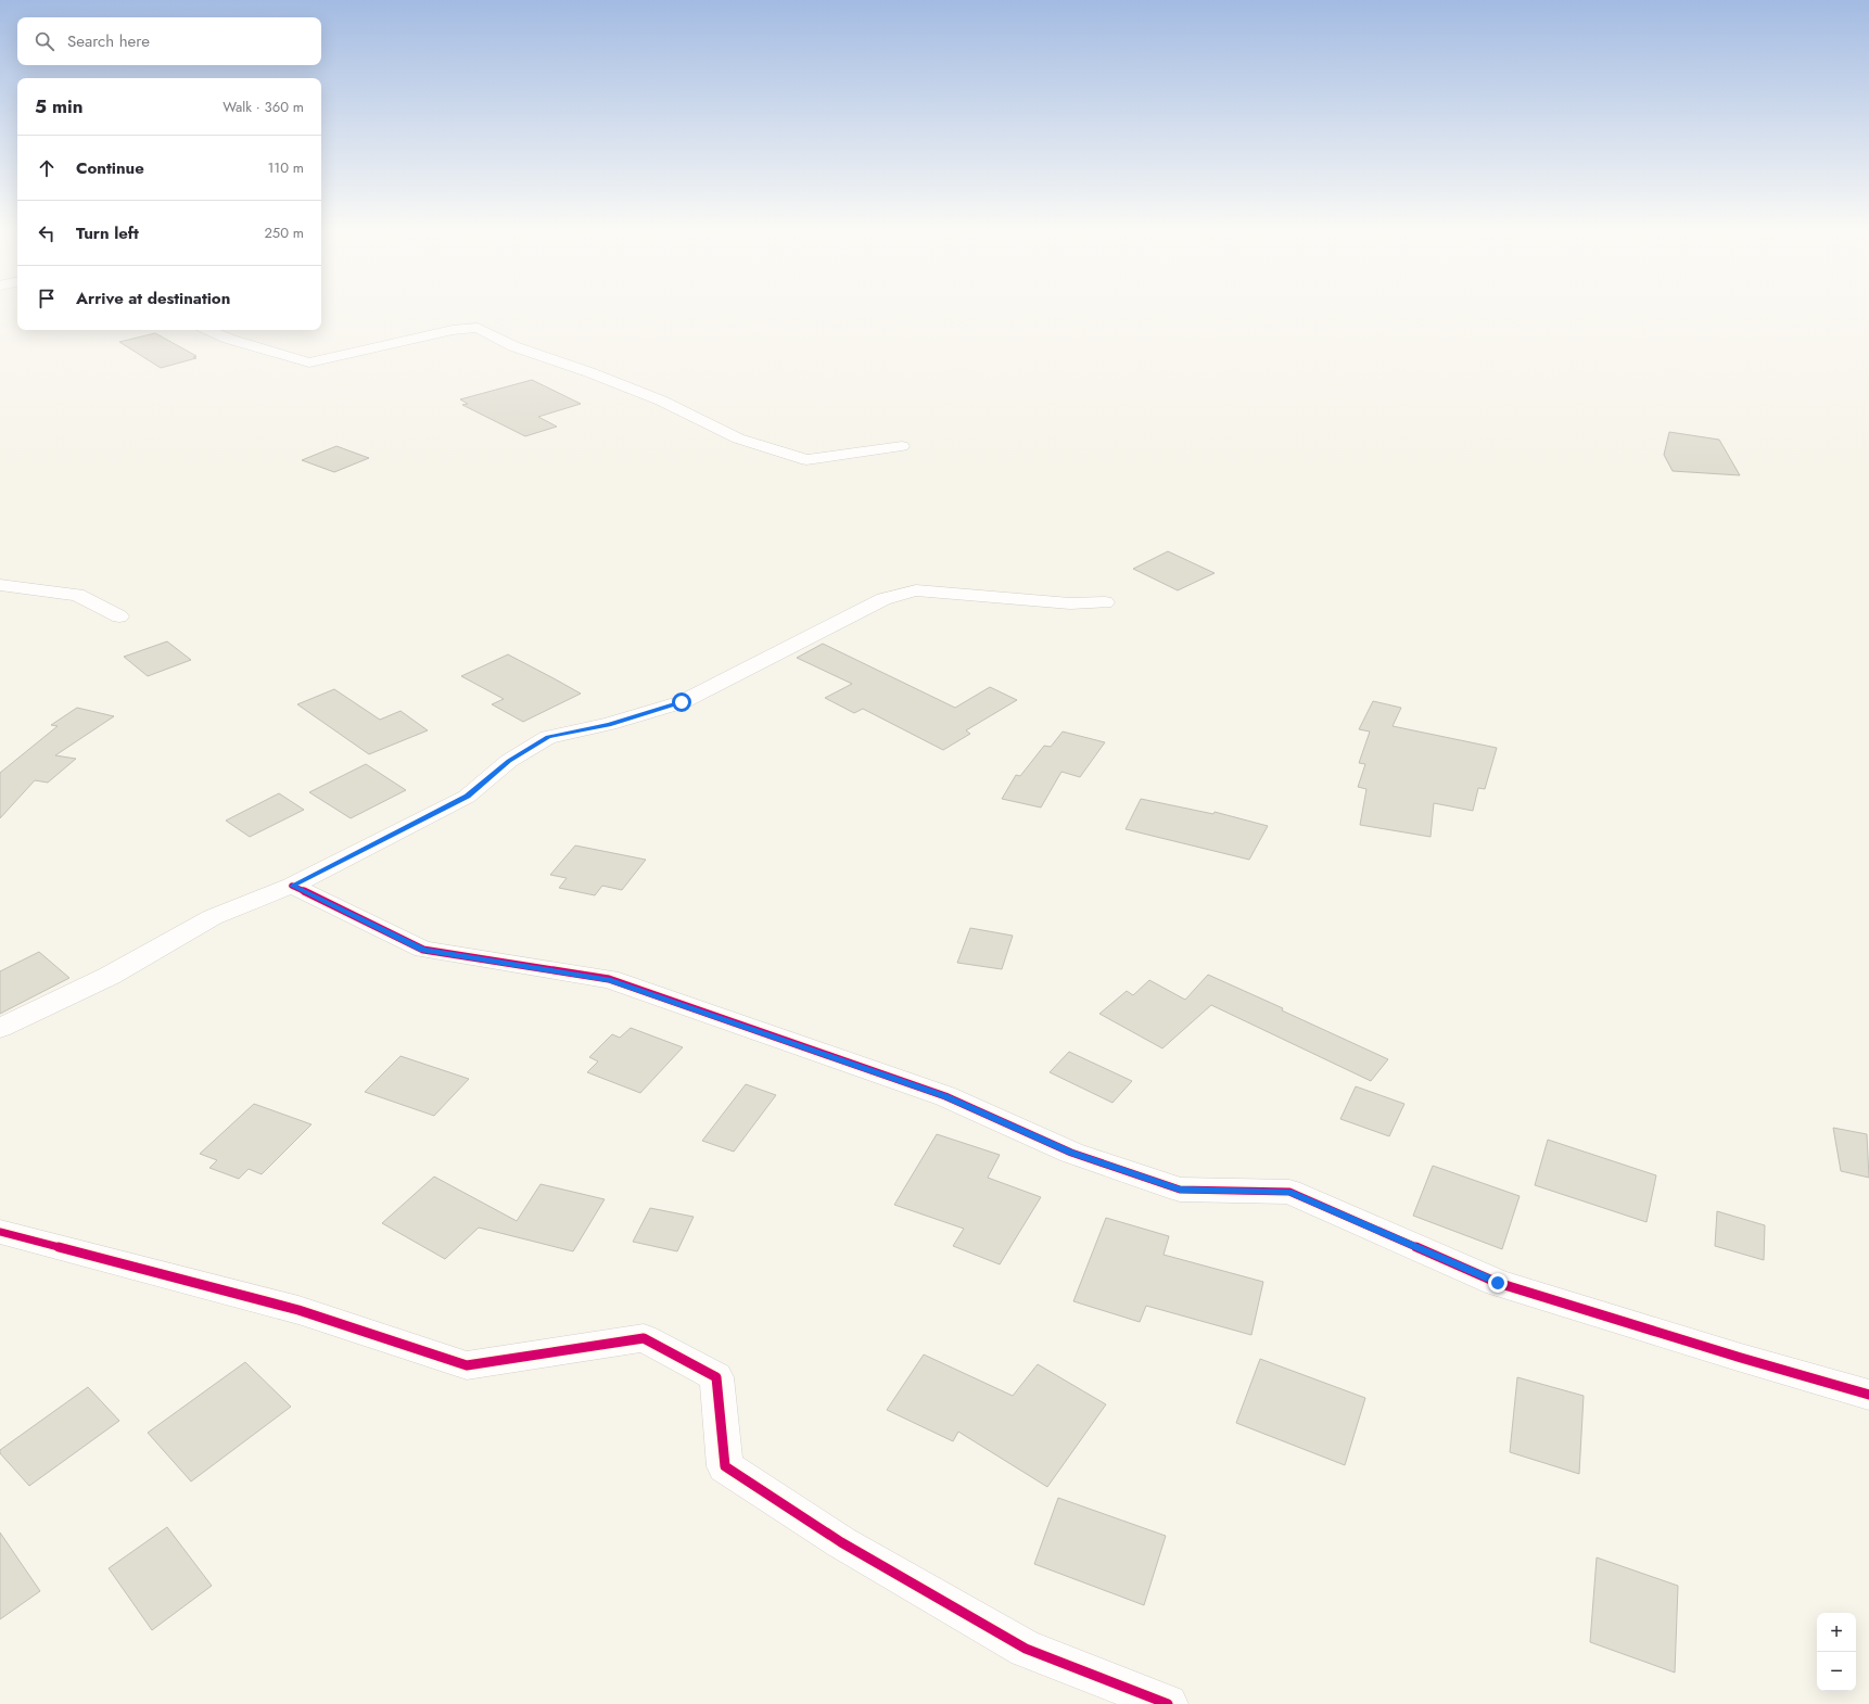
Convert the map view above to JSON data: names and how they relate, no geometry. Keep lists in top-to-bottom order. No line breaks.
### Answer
{"page":{"search":"Search here","heading":["5 min","Walk · 360 m"],"list":[["Continue","110 m"],["Turn left","250 m"],"Arrive at destination"],"map_buttons":["+","−"]}}
